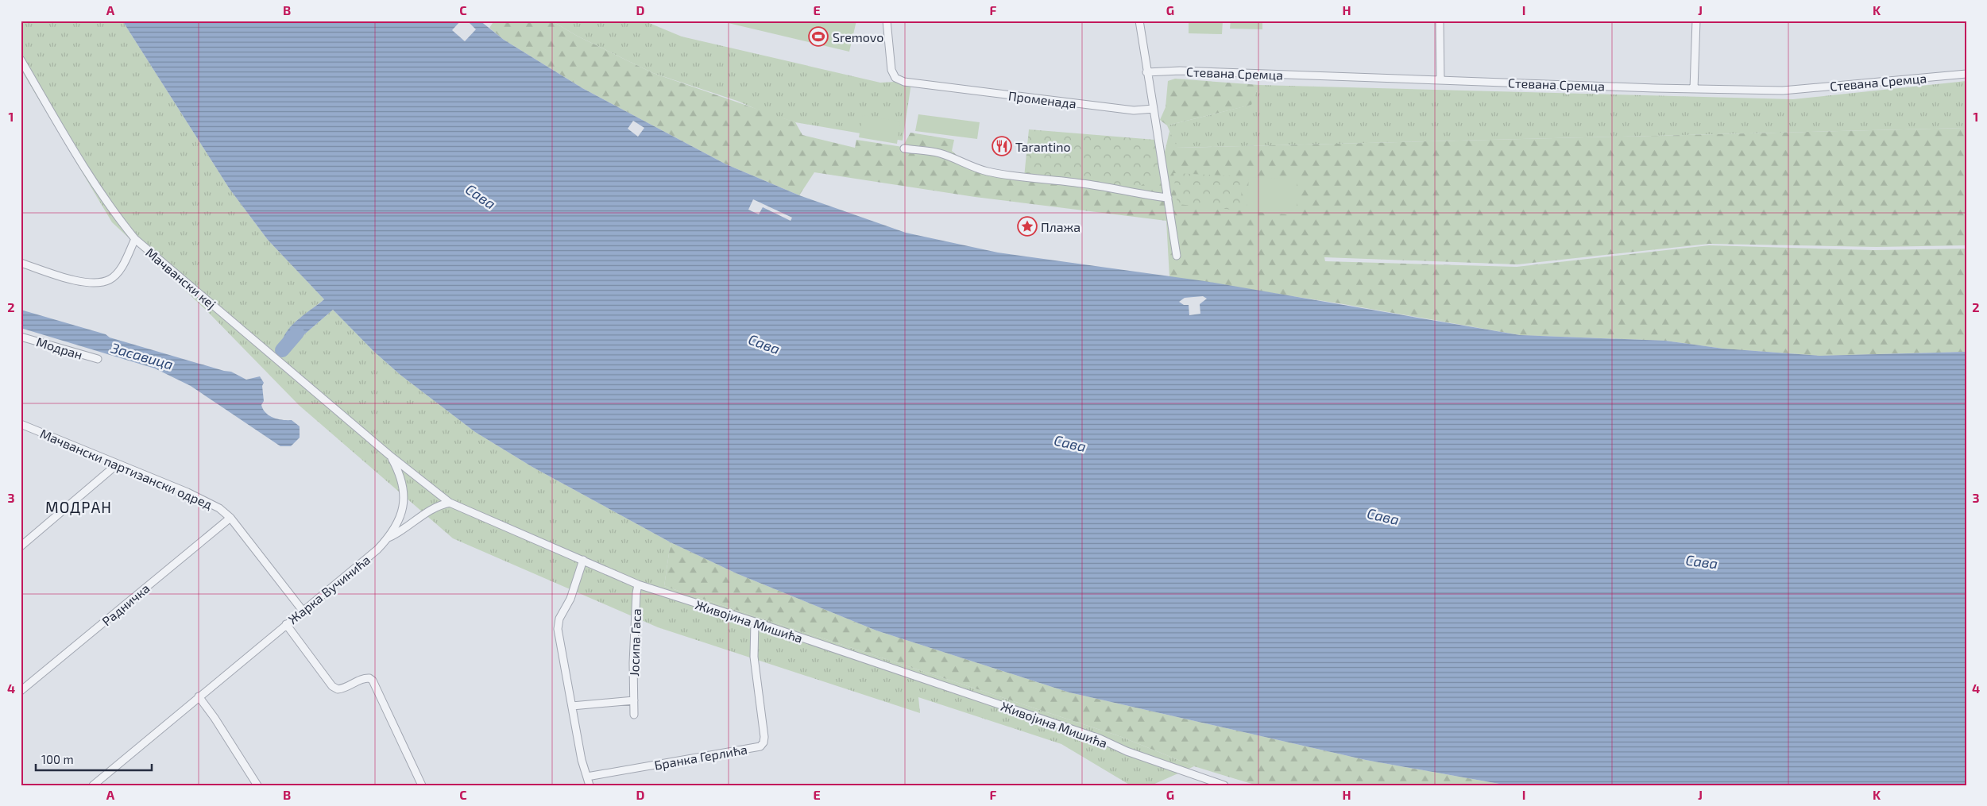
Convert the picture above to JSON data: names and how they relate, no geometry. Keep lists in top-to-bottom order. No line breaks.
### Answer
{"streets":{"street":["Стевана Сремца","Променада","Мачвански кеј","Модран","Мачвански партизански одред","Жарка Вучинића","Радничка","Живојина Мишића","Јосипа Гаса","Бранка Герлића"]},"crossings":[["Мачвански кеј","Жарка Вучинића"],["Мачвански кеј","Живојина Мишића"],["Мачвански партизански одред","Жарка Вучинића"],["Мачвански партизански одред","Радничка"],["Жарка Вучинића","Живојина Мишића"],["Живојина Мишића","Јосипа Гаса"],["Живојина Мишића","Бранка Герлића"]],"districts":["МОДРАН"],"water":["Сава","Засавица"],"places":{"sports":["Sremovo"],"restaurant":["Tarantino"],"place":["Плажа"]},"scale_bar":"100 m","grid":{"columns":["A","B","C","D","E","F","G","H","I","J","K"],"rows":["1","2","3","4"]}}
